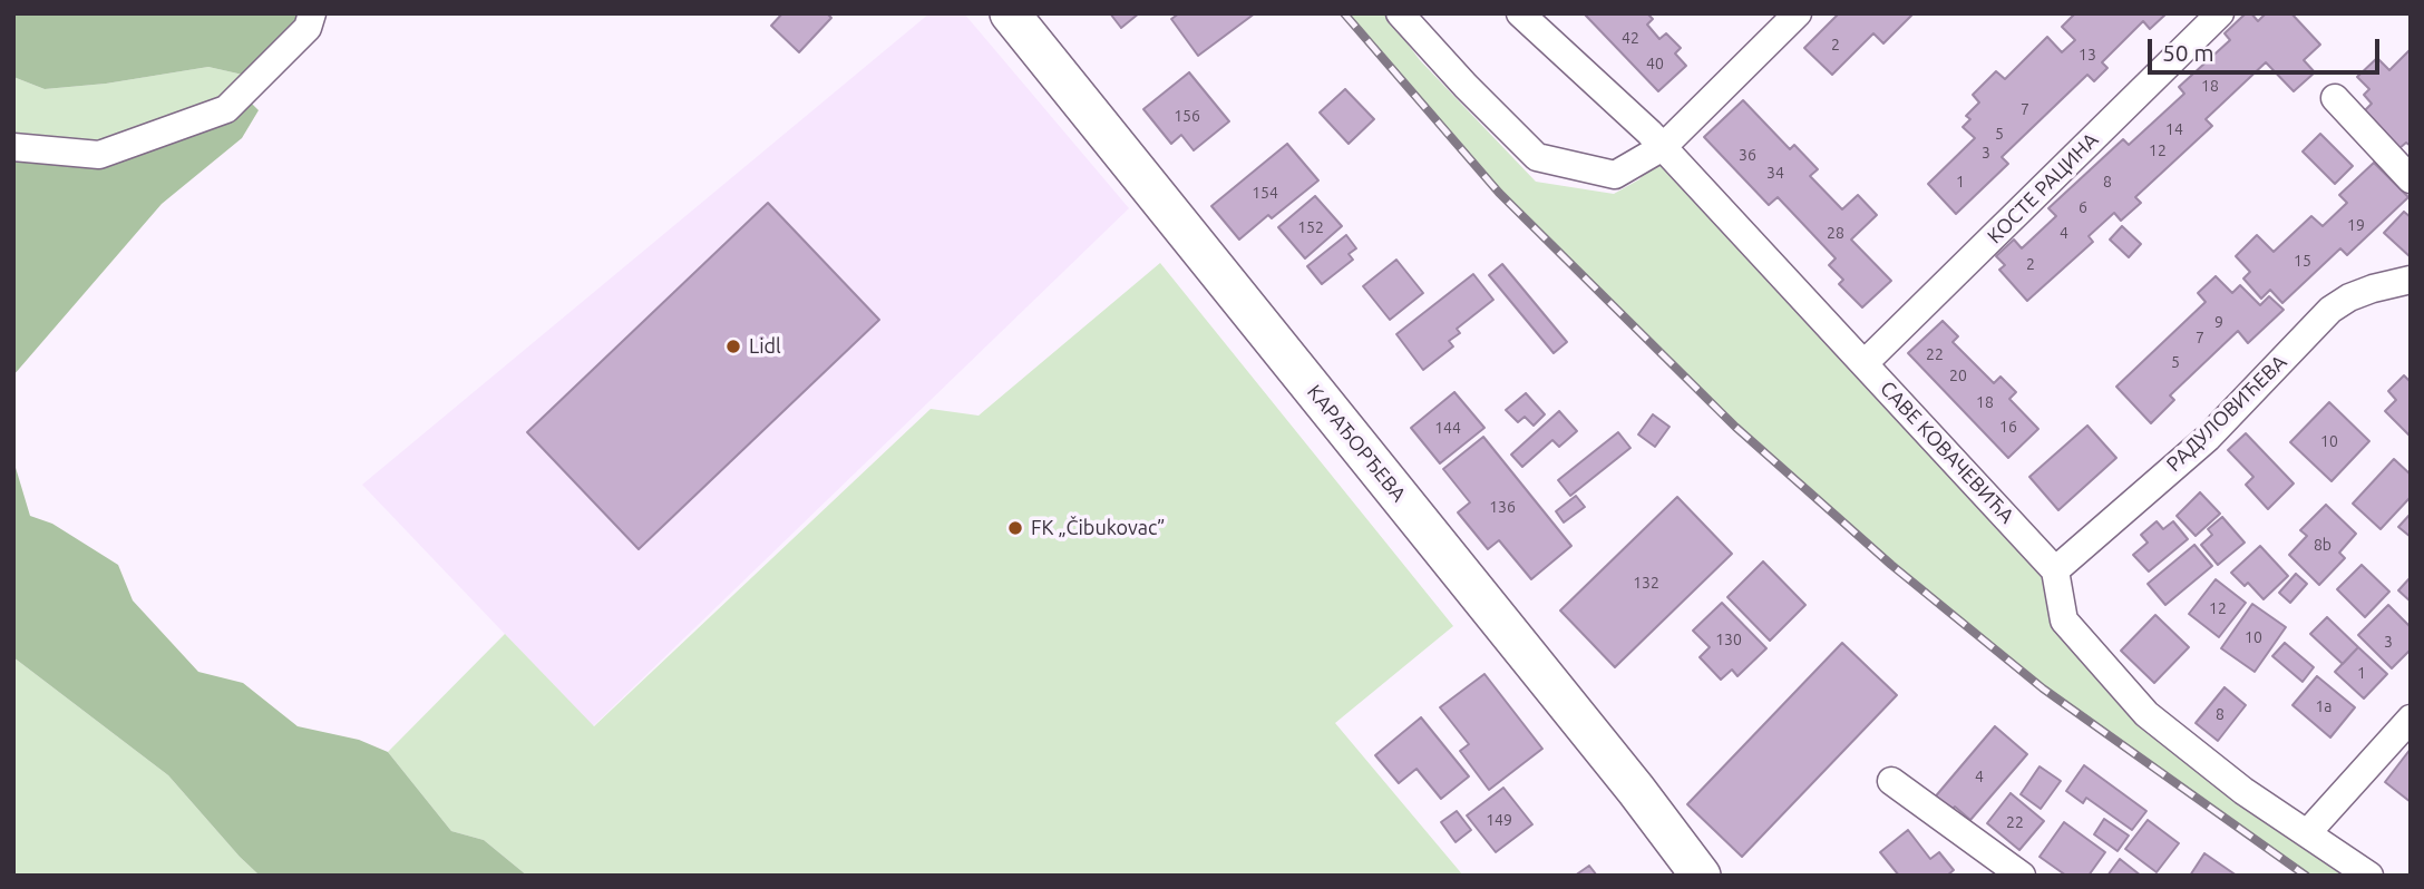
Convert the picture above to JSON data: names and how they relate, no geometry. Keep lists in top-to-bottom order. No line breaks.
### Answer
{"streets":{"street":["КОСТЕ РАЦИНА","РАДУЛОВИЋЕВА","КАРАЂОРЂЕВА","САВЕ КОВАЧЕВИЋА"]},"crossings":[["КОСТЕ РАЦИНА","САВЕ КОВАЧЕВИЋА"],["РАДУЛОВИЋЕВА","САВЕ КОВАЧЕВИЋА"]],"places":["Lidl","FK „Čibukovac”"],"house_numbers":["42","2","13","40","18","7","156","14","5","12","3","36","34","1","8","154","6","19","152","28","4","15","2","9","7","22","5","20","18","16","144","10","136","8b","132","12","10","130","3","1","1a","8","4","149","22"],"scale_bar":"50 m"}
